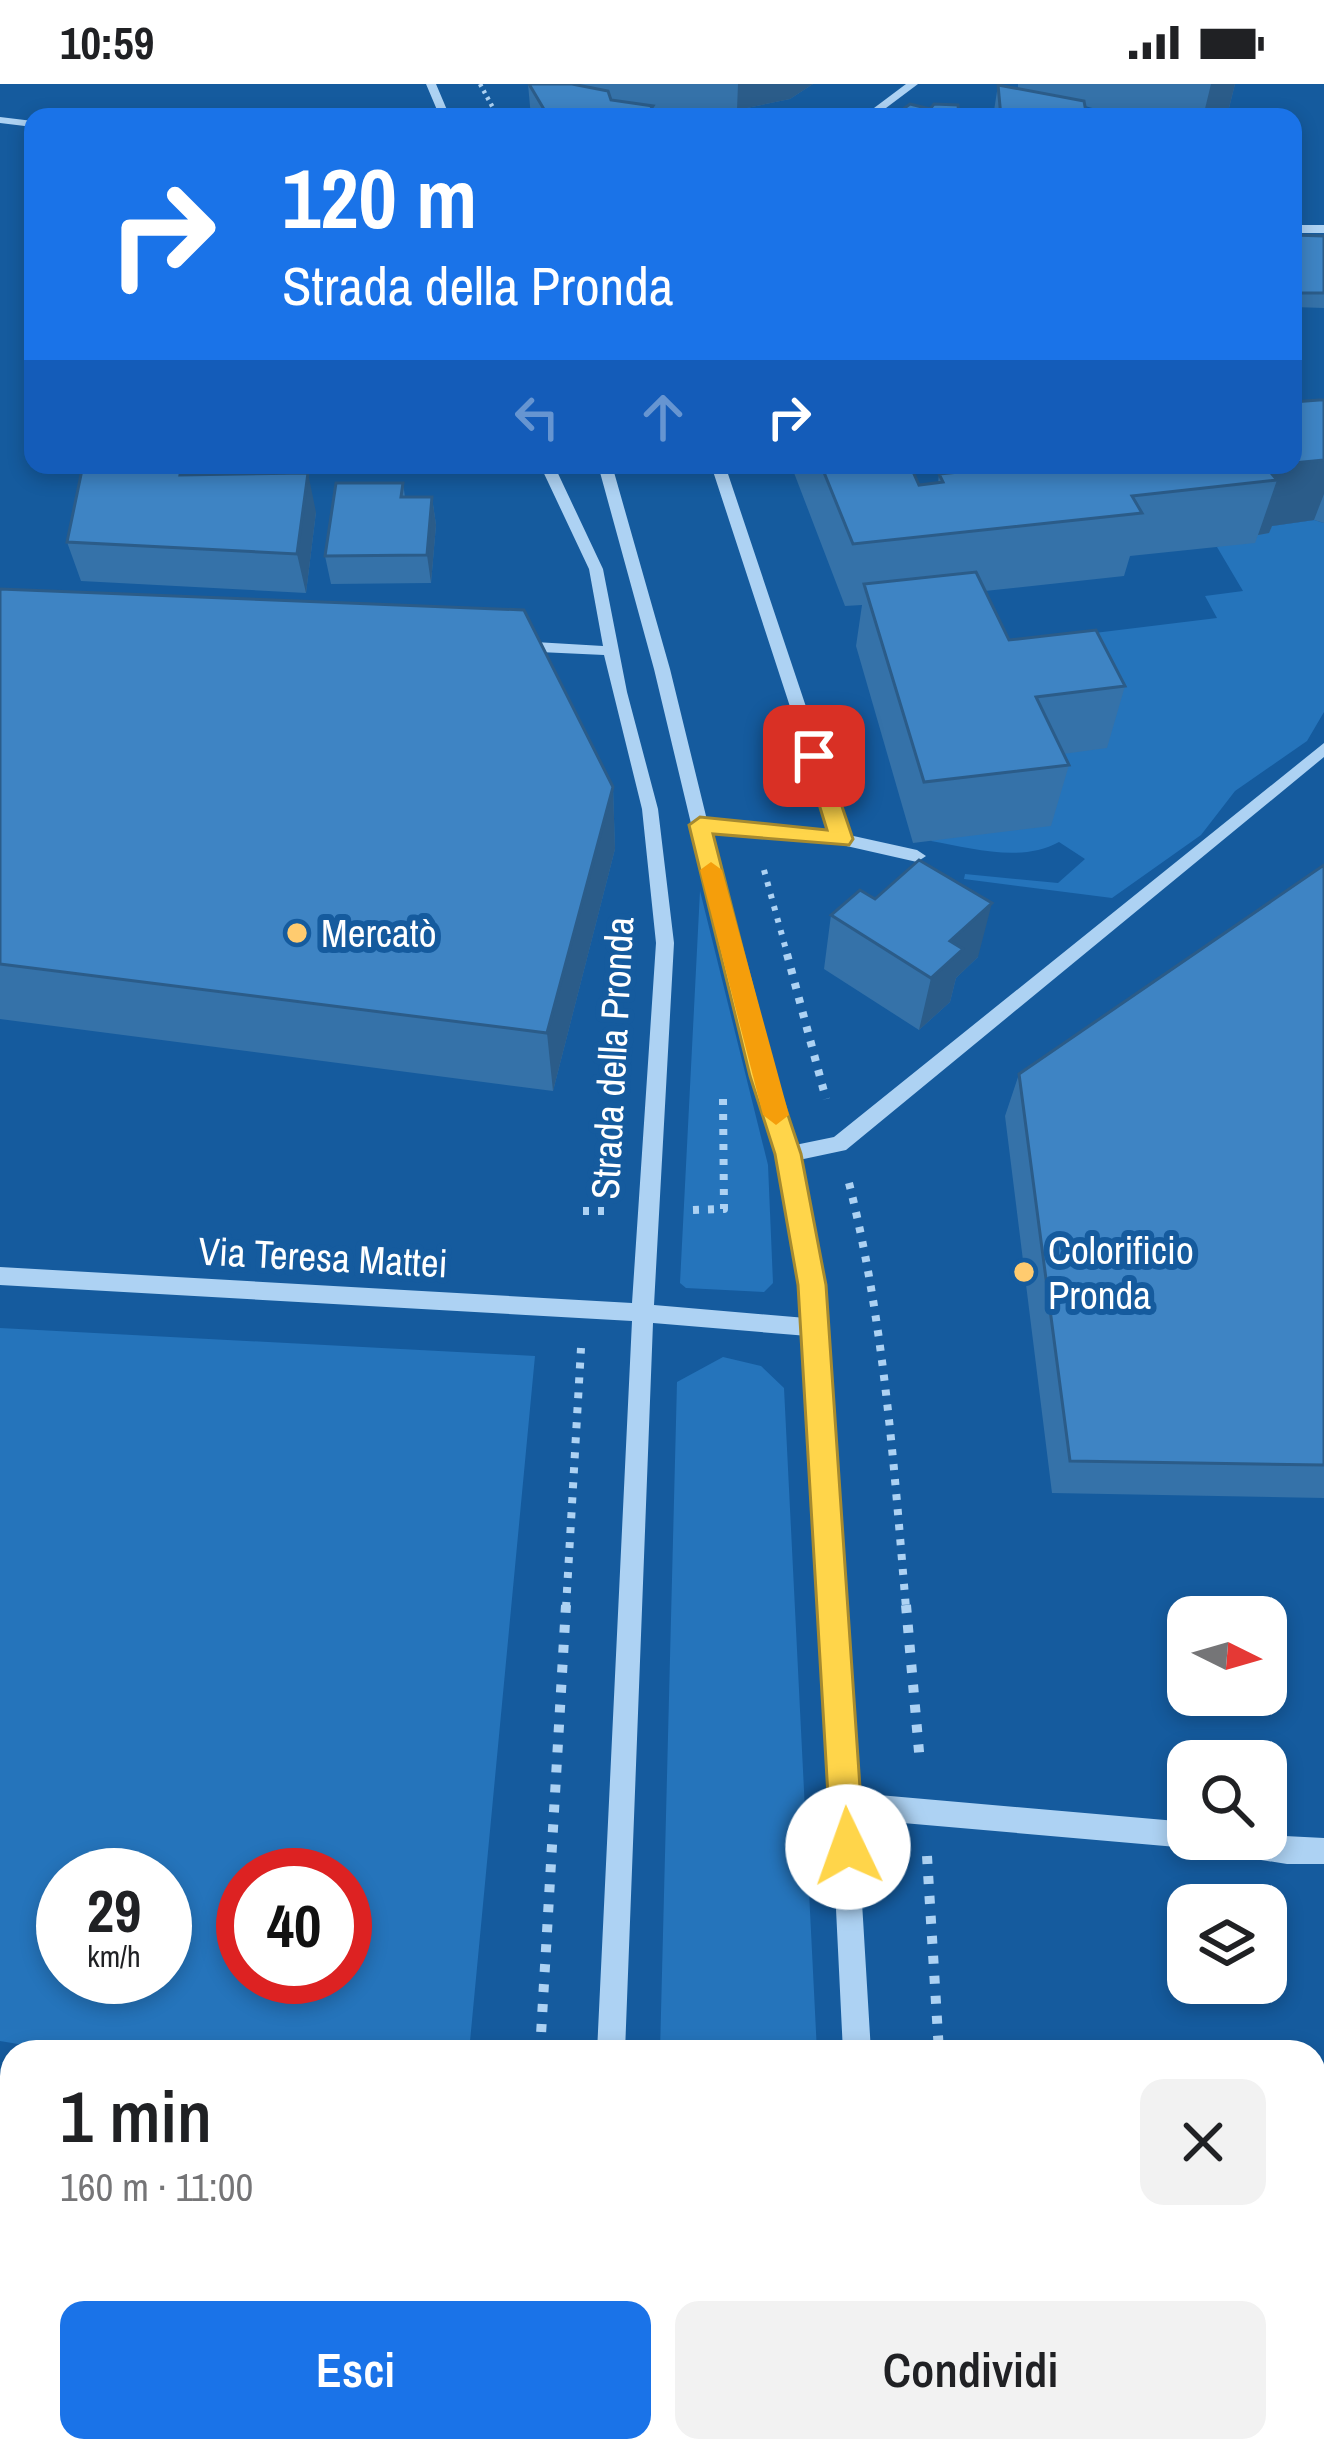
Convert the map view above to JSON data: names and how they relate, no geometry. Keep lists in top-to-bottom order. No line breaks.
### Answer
{"streets":{"street":["Strada della Pronda","Via Teresa Mattei"]},"crossings":[["Strada della Pronda","Via Teresa Mattei"]],"places":["Mercatò","Colorificio Pronda"],"north":"right","page":{"status":"10:59","turn":["120 m","Strada della Pronda"],"speed":"29 km/h","limit":"40","heading":["1 min","160 m · 11:00"],"buttons":["Esci","Condividi"]}}
